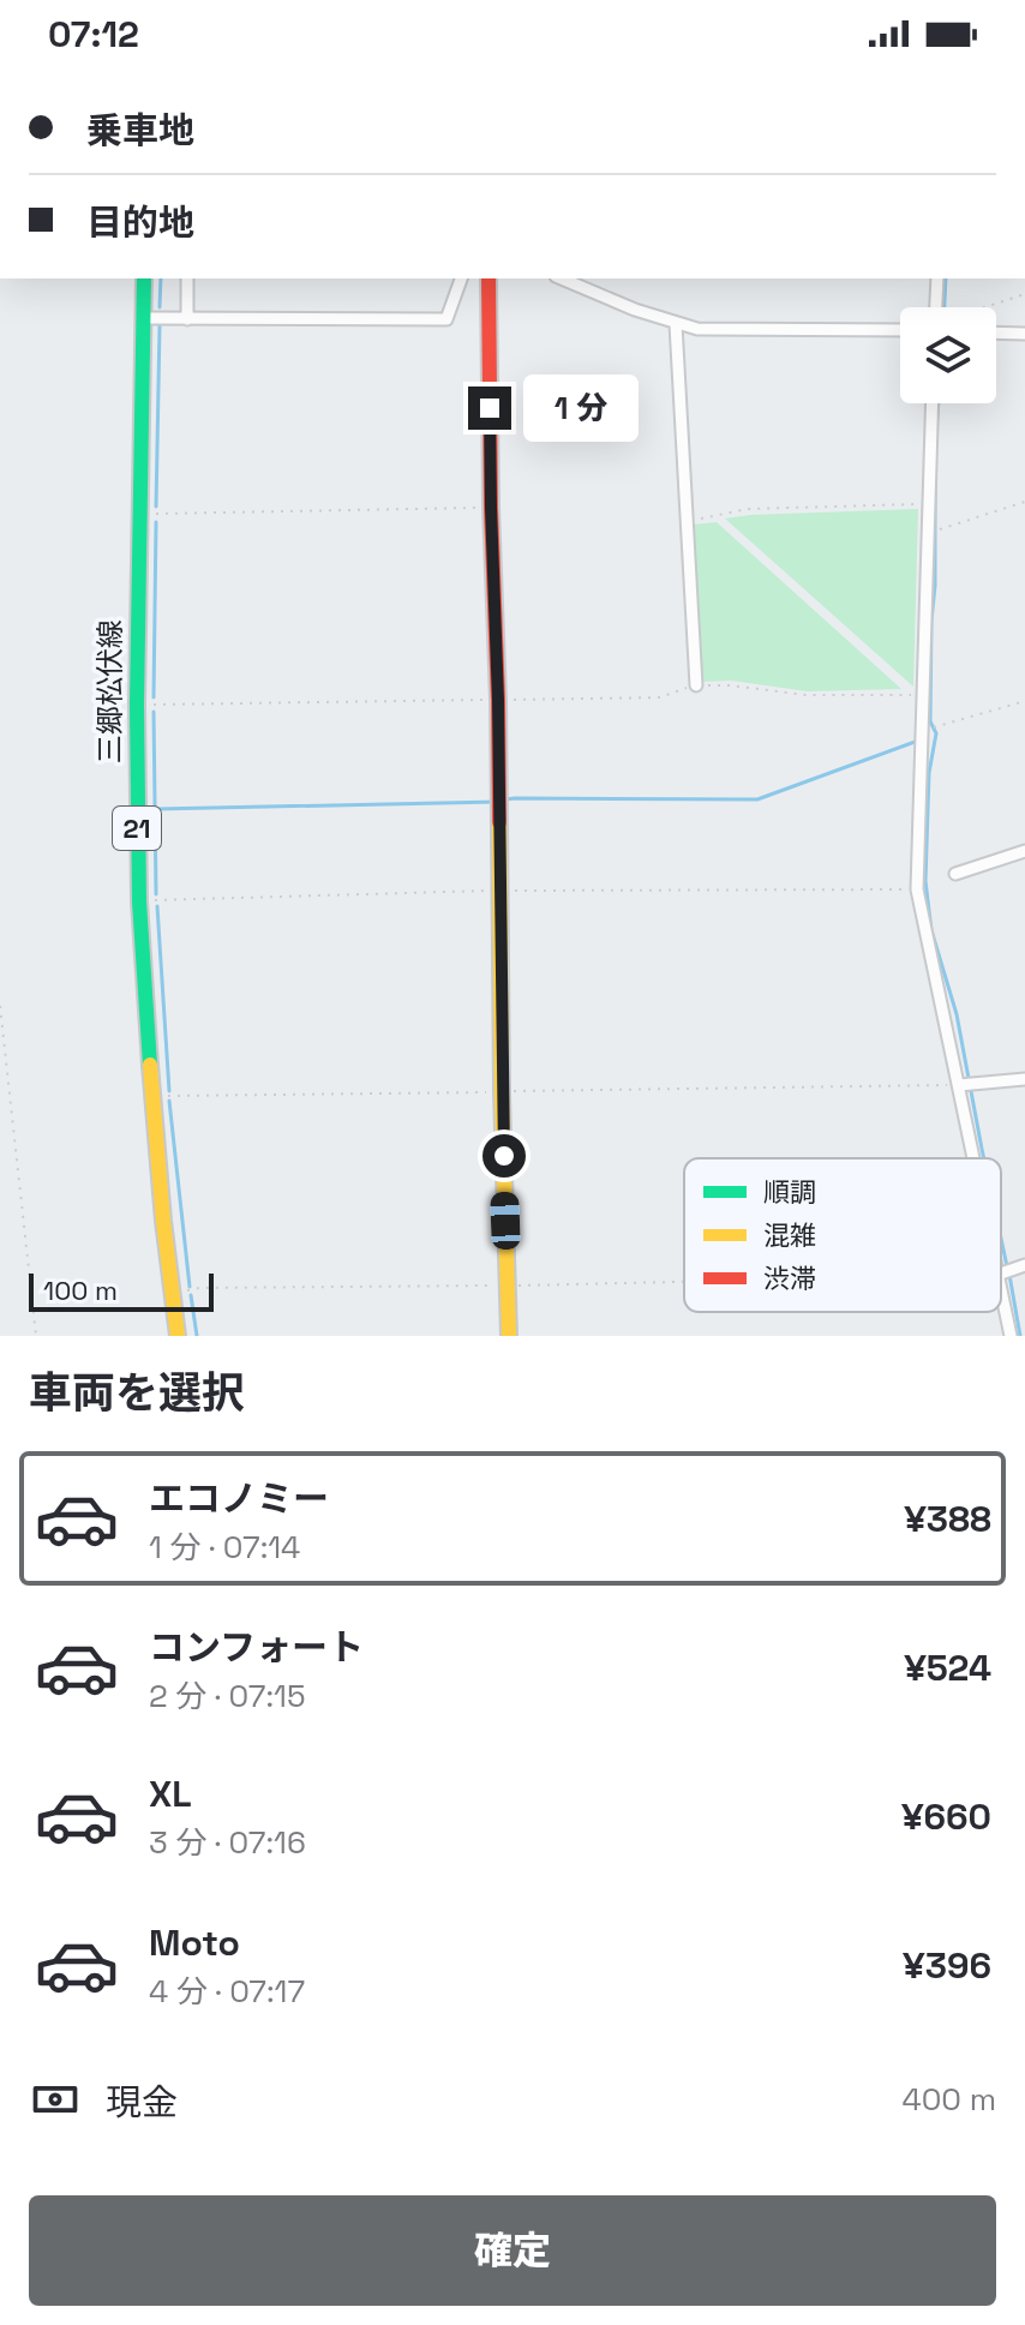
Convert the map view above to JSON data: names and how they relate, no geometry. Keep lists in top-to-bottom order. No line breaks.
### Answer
{"streets":{"main road":["三郷松伏線","21"]},"legend":["順調","混雑","渋滞"],"scale_bar":"100 m","page":{"status":"07:12","banner":["乗車地","目的地"],"bubble":"1 分","scale":"100 m","heading":"車両を選択","list":[{"name":"エコノミー","note":"1 分 · 07:14","value":"¥388"},{"name":"コンフォート","note":"2 分 · 07:15","value":"¥524"},{"name":"XL","note":"3 分 · 07:16","value":"¥660"},{"name":"Moto","note":"4 分 · 07:17","value":"¥396"}],"pay":["現金","400 m"],"buttons":"確定"}}
